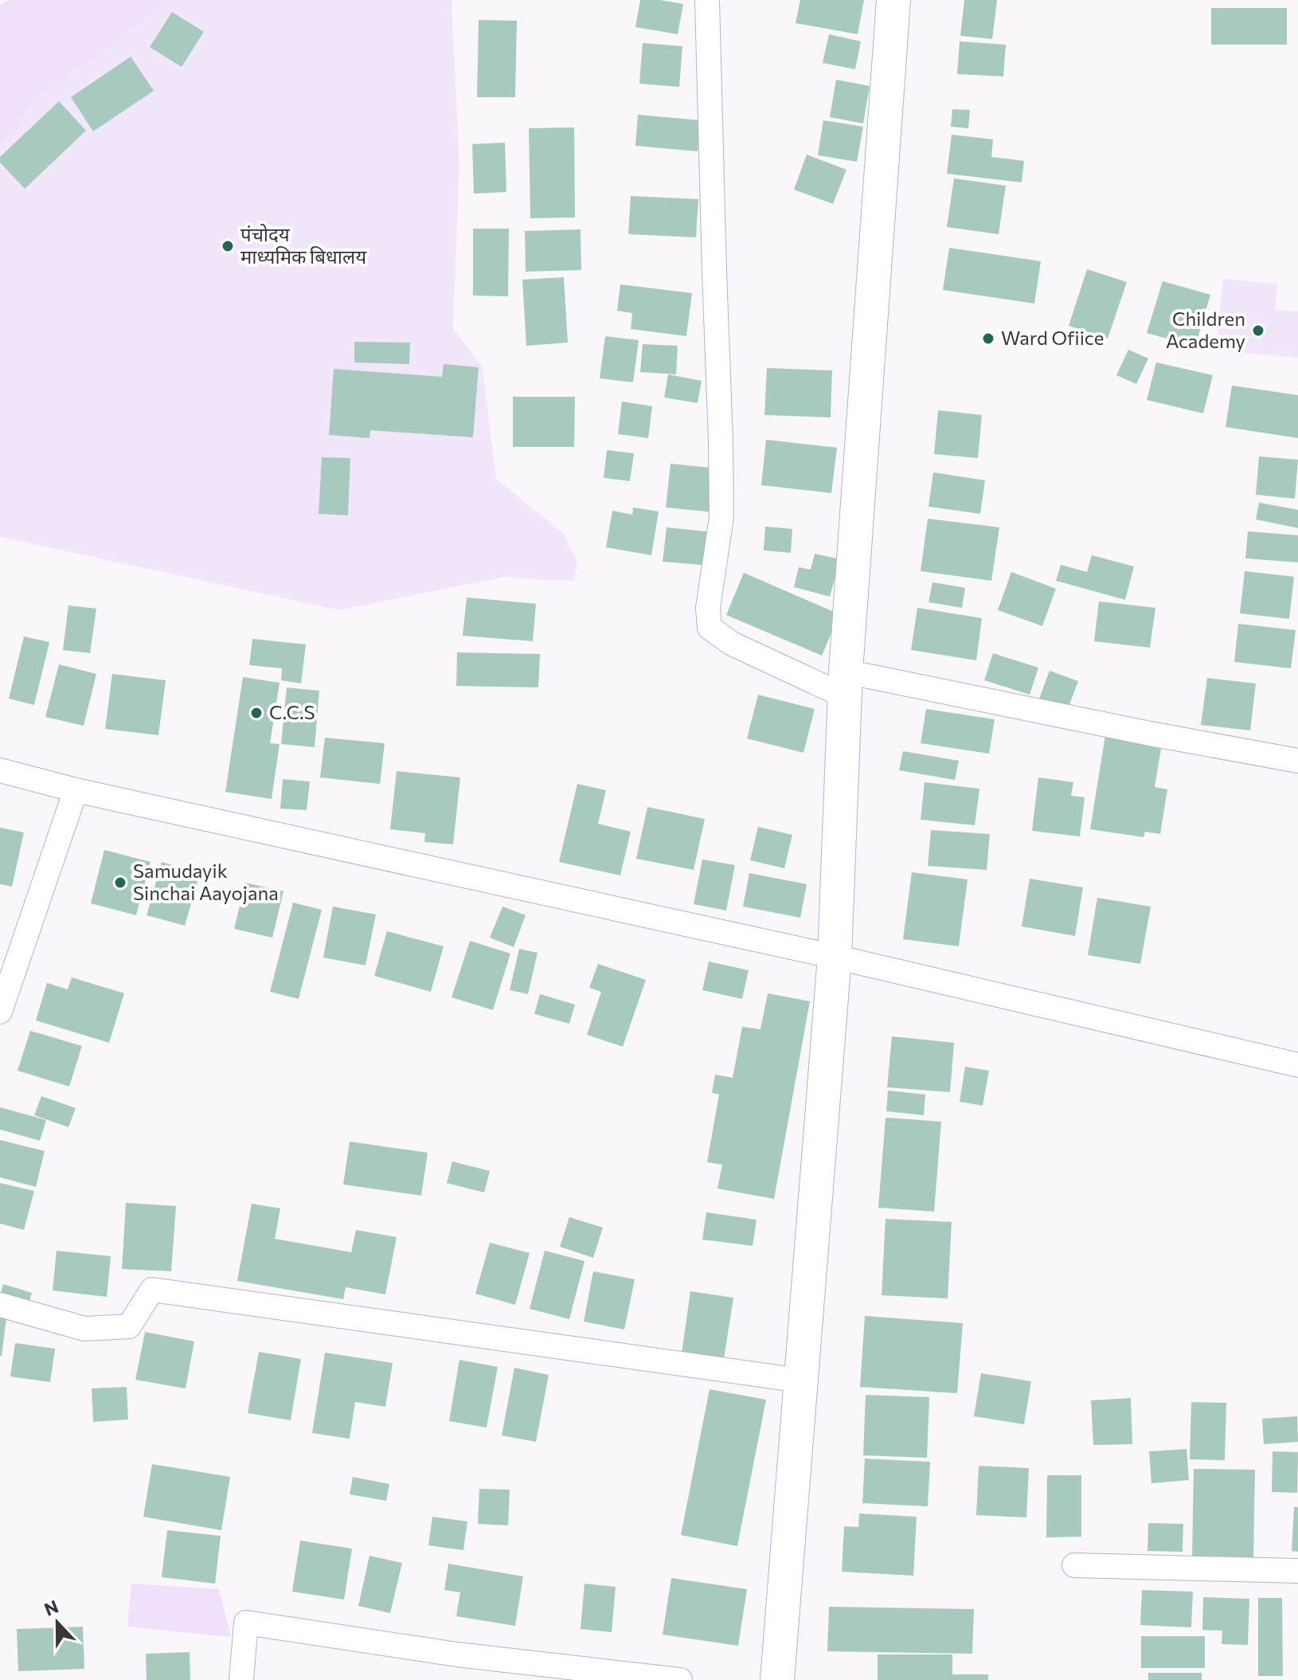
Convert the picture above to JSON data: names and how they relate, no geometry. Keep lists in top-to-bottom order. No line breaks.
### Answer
{"places":["पंचोदय माध्यमिक बिधालय","Children Academy","Ward Ofiice","C.C.S","Samudayik Sinchai Aayojana"],"north":"top"}
